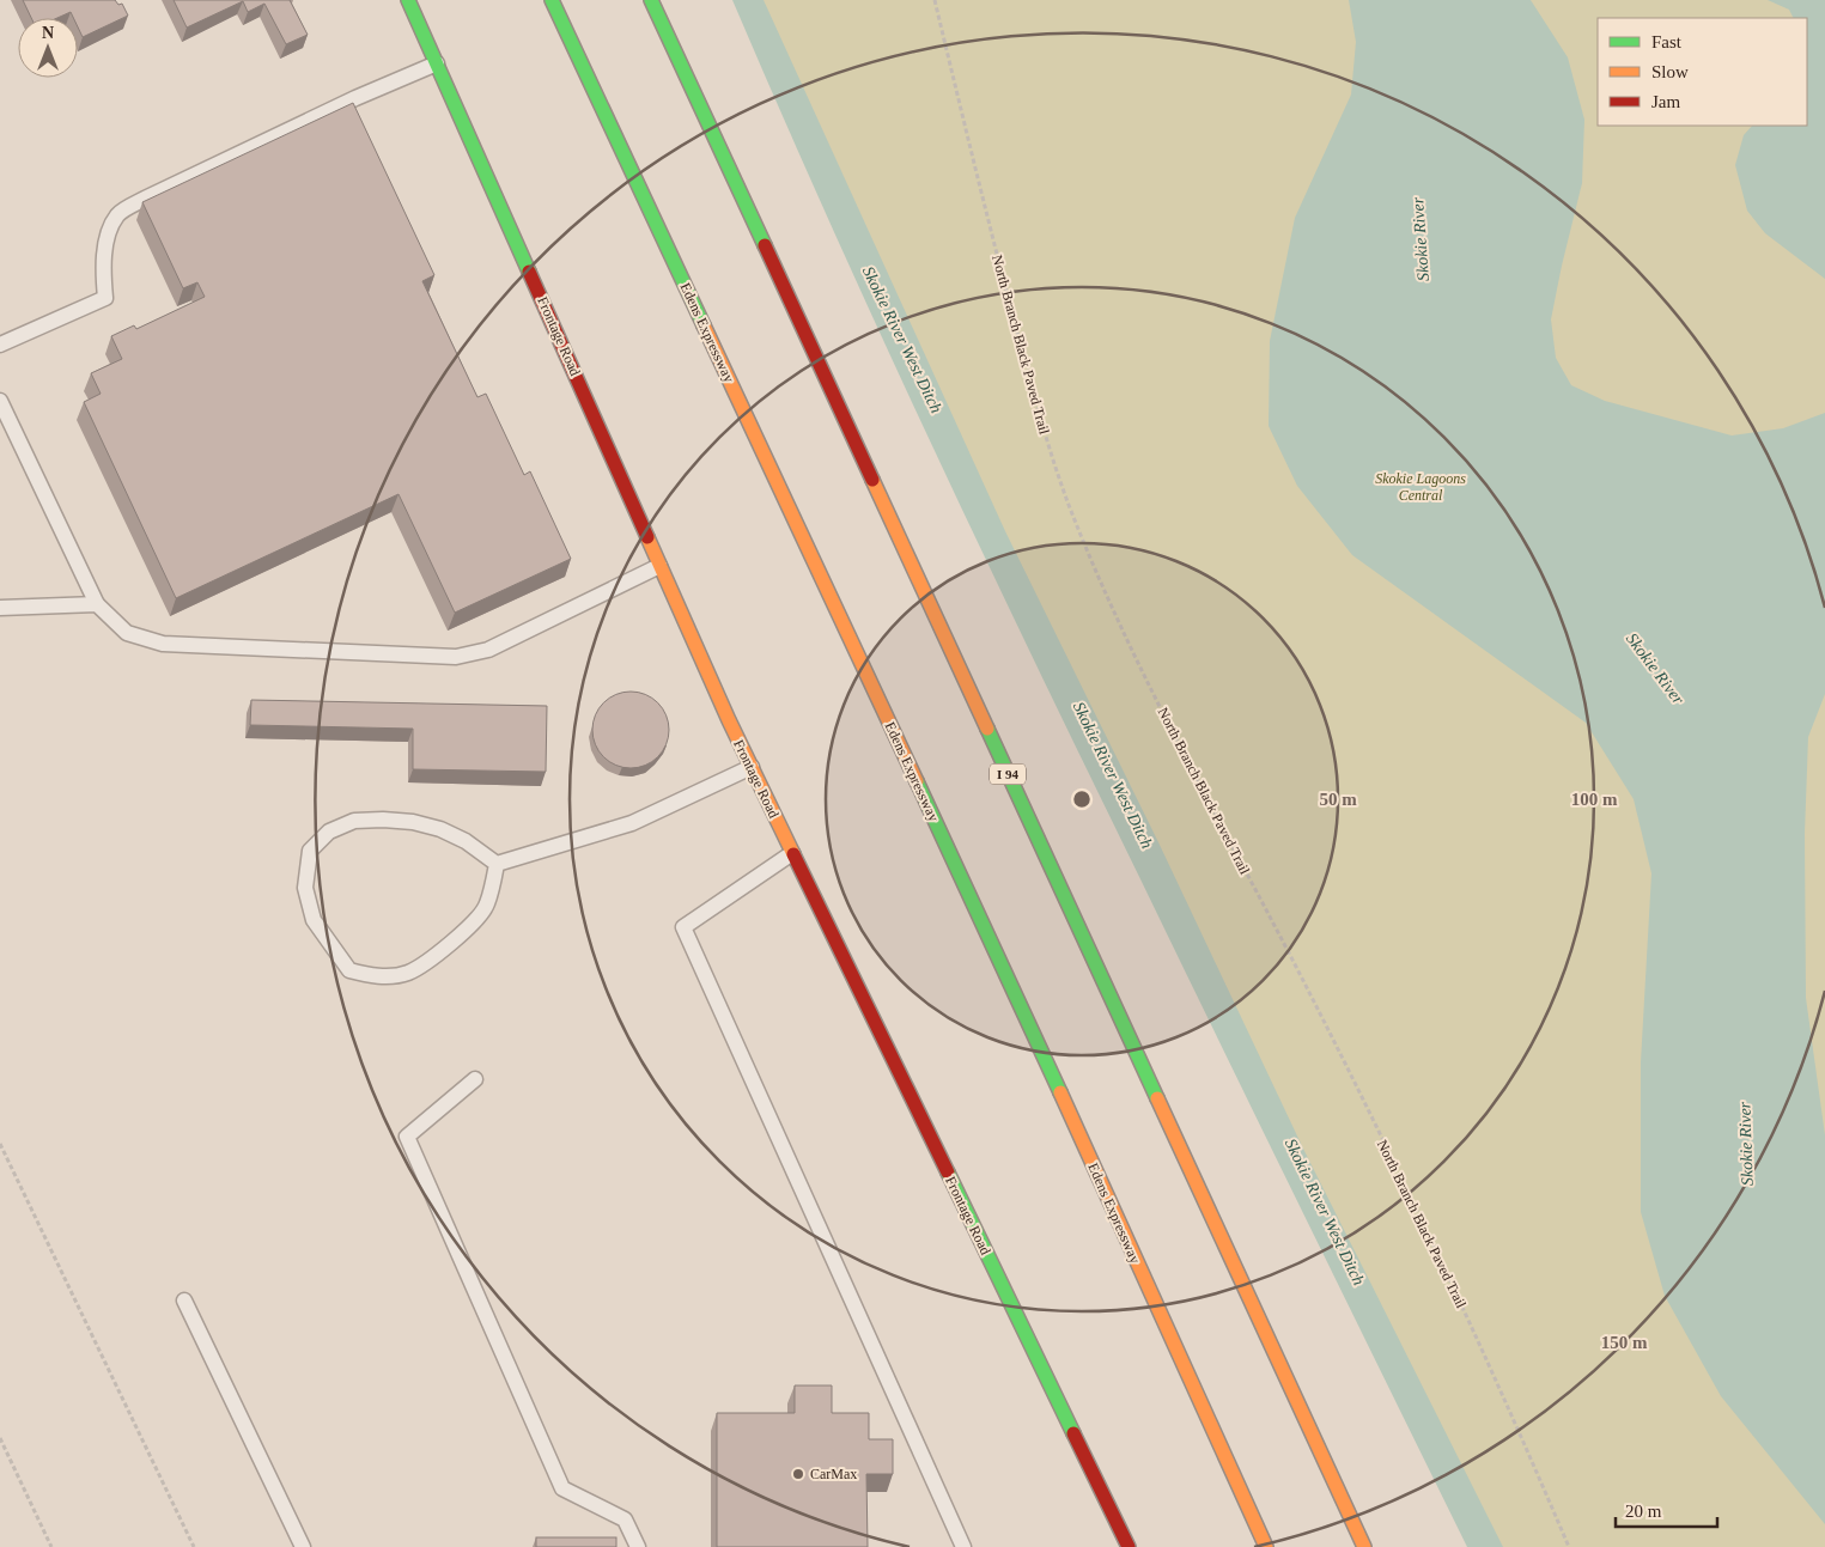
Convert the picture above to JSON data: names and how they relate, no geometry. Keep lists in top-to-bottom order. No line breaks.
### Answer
{"streets":{"main road":["Edens Expressway","Frontage Road","I 94"],"path":["North Branch Black Paved Trail"]},"water":["Skokie River","Skokie River West Ditch"],"parks":["Skokie Lagoons Central"],"places":["CarMax"],"legend":["Fast","Slow","Jam"],"scale_bar":"20 m","north":"top","rings":["50 m","100 m","150 m"]}
